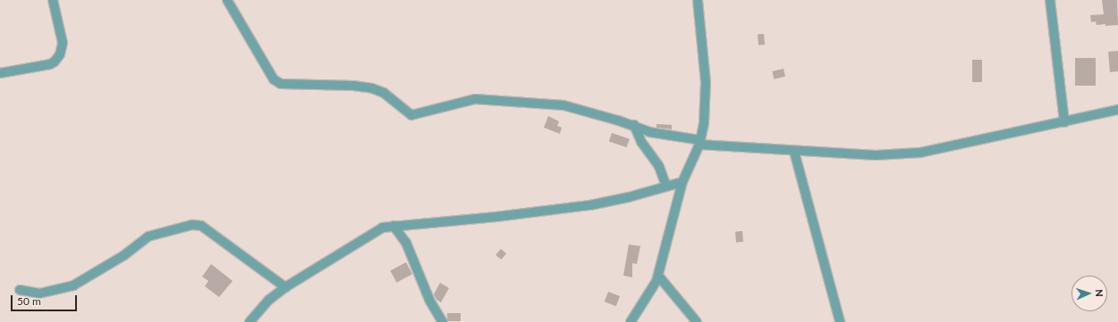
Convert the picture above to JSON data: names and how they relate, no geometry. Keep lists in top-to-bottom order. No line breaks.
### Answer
{"scale_bar":"50 m","north":"right"}
